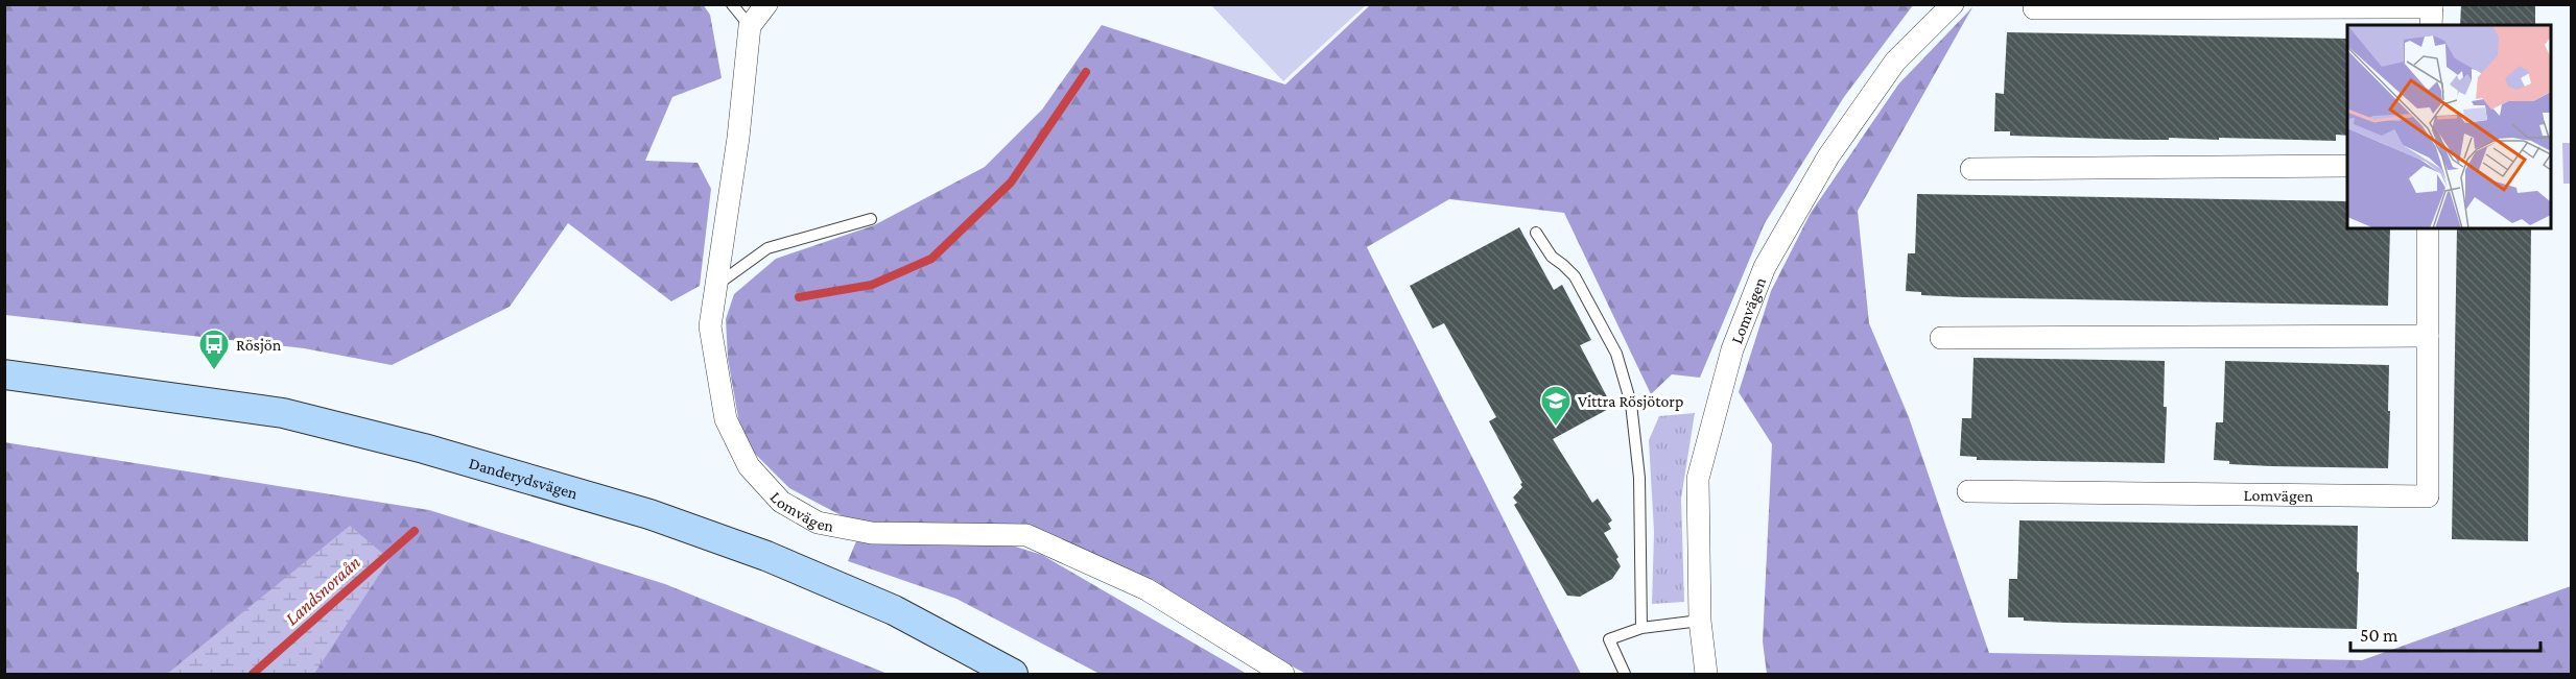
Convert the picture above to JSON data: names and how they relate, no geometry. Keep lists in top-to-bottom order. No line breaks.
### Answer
{"streets":{"main road":["Danderydsvägen"],"street":["Lomvägen"]},"water":["Landsnoraån"],"places":{"bus stop":["Rösjön"],"school or university":["Vittra Rösjötorp"]},"scale_bar":"50 m"}
